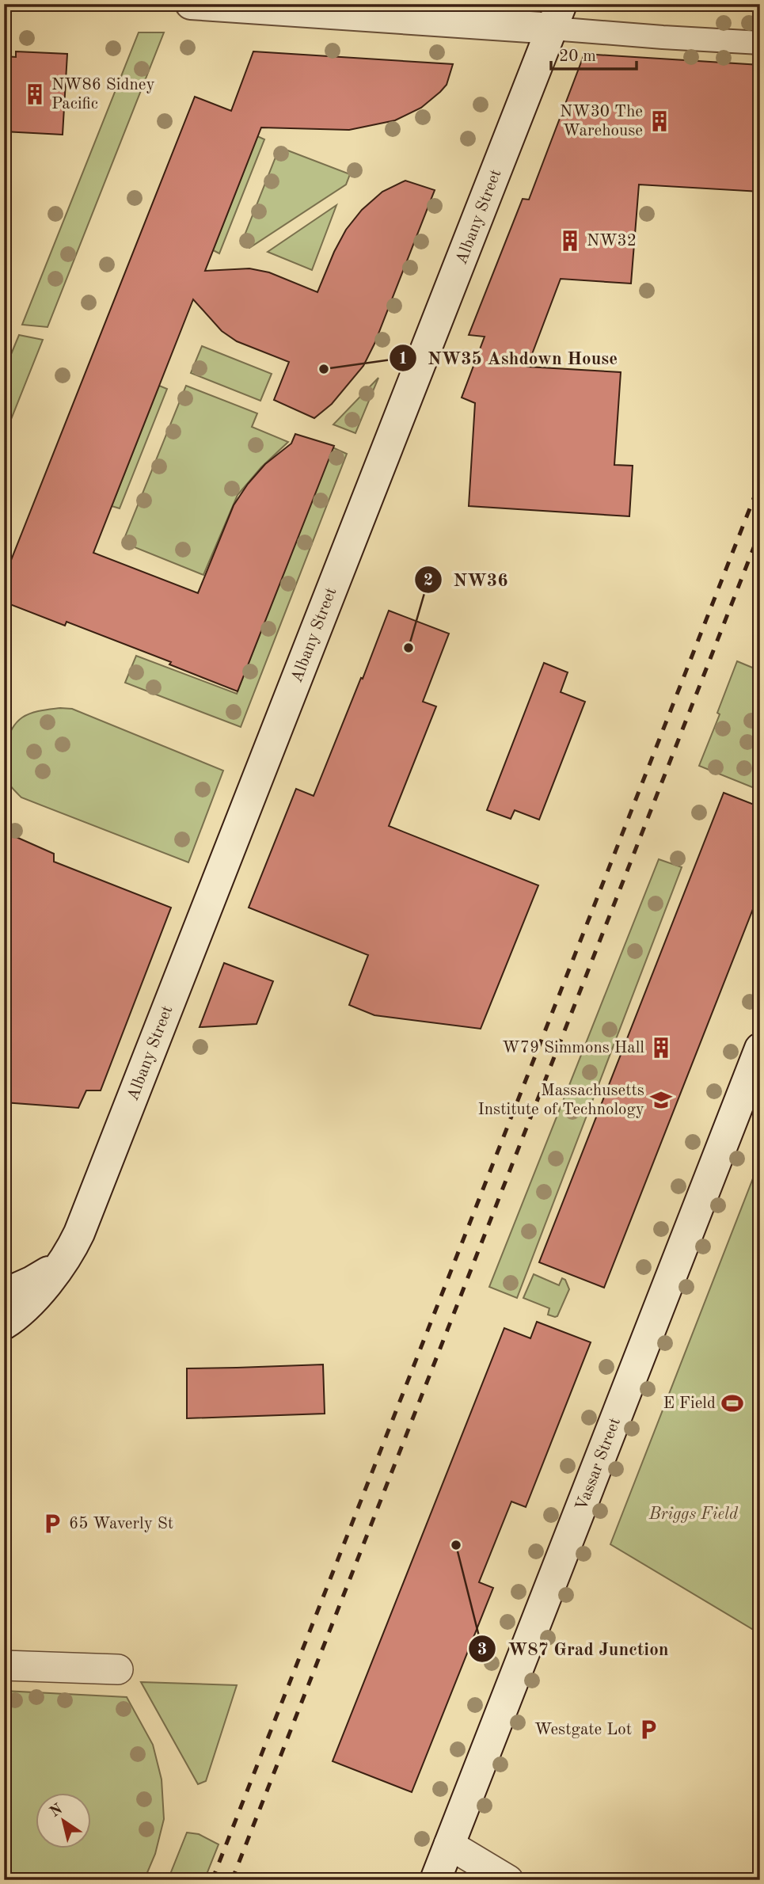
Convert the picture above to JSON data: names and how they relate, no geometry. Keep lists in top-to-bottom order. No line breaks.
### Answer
{"streets":{"main road":["Albany Street","Vassar Street"]},"parks":["Briggs Field"],"places":{"building":["NW86 Sidney Pacific","NW30 The Warehouse","NW32","W79 Simmons Hall"],"other":["NW35 Ashdown House","NW36","W87 Grad Junction"],"school or university":["Massachusetts Institute of Technology"],"sports":["E Field"],"parking":["65 Waverly St","Westgate Lot"]},"scale_bar":"20 m","north":"top left"}
